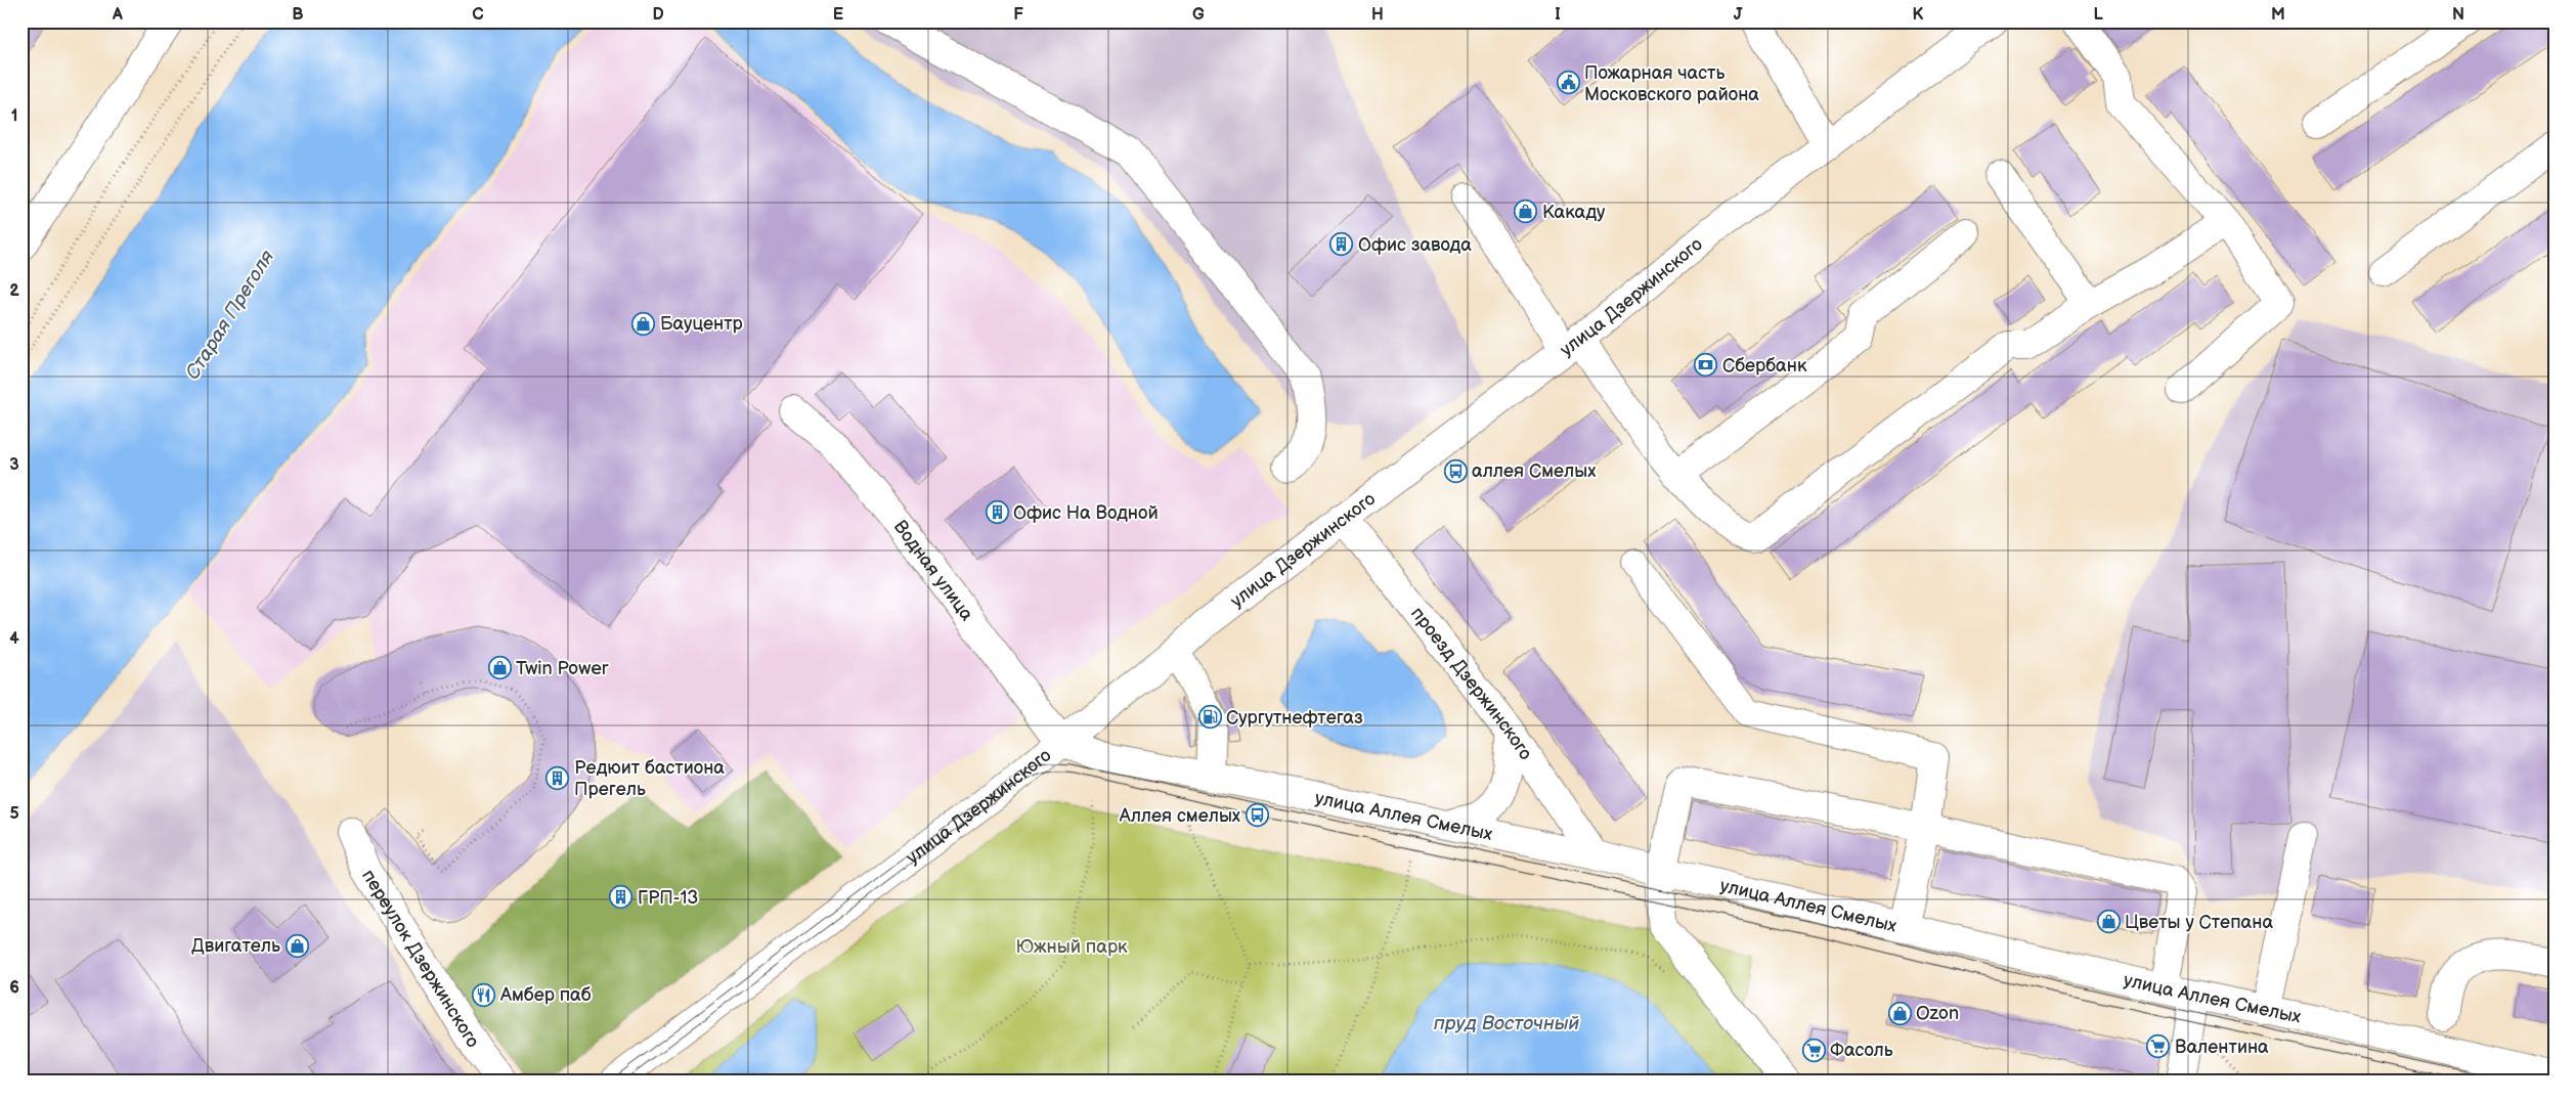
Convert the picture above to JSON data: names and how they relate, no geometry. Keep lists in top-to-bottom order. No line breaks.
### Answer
{"streets":{"main road":["улица Дзержинского","Водная улица","проезд Дзержинского","улица Аллея Смелых","переулок Дзержинского"]},"crossings":[["улица Дзержинского","Водная улица"],["улица Дзержинского","проезд Дзержинского"],["улица Дзержинского","улица Аллея Смелых"],["Водная улица","улица Аллея Смелых"],["проезд Дзержинского","улица Аллея Смелых"]],"water":["Старая Преголя","пруд Восточный"],"parks":["Южный парк"],"places":{"public building":["Пожарная часть Московского района"],"shop":["Какаду","Бауцентр","Twin Power","Цветы у Степана","Двигатель","Ozon"],"building":["Офис завода","Офис На Водной","Редюит бастиона Прегель","ГРП-13"],"bank":["Сбербанк"],"bus stop":["аллея Смелых","Аллея смелых"],"fuel station":["Сургутнефтегаз"],"restaurant":["Амбер паб"],"supermarket":["Валентина","Фасоль"]},"grid":{"columns":["A","B","C","D","E","F","G","H","I","J","K","L","M","N"],"rows":["1","2","3","4","5","6"]}}
